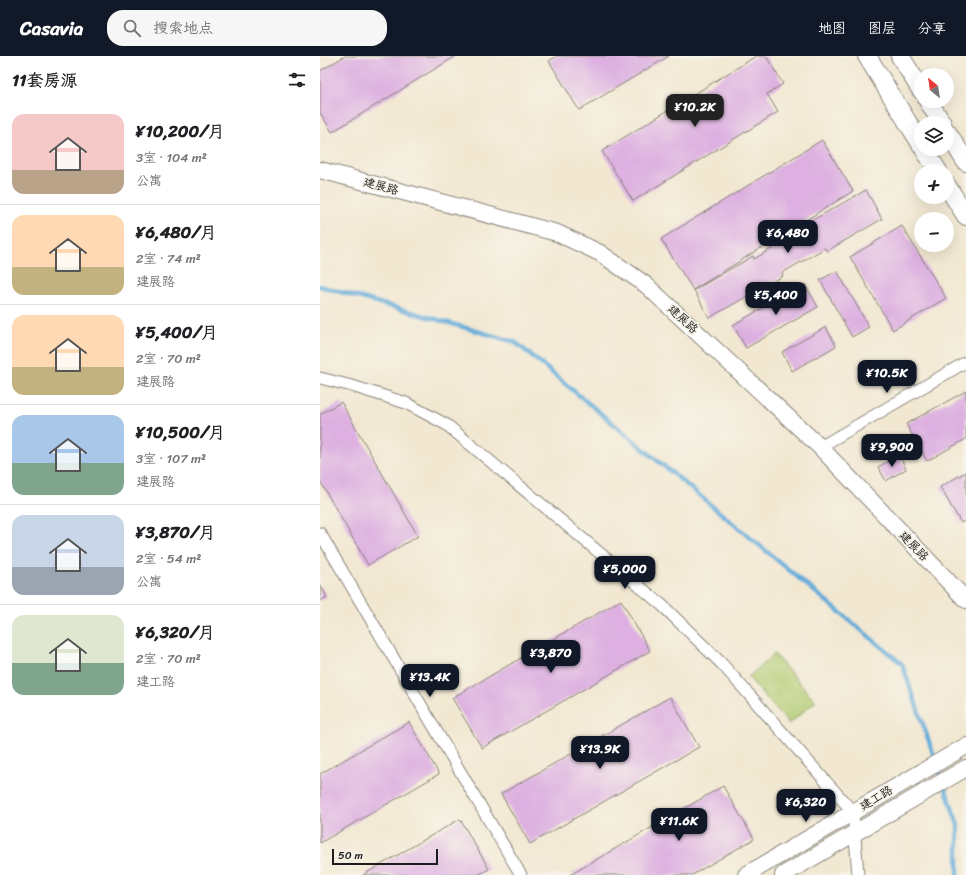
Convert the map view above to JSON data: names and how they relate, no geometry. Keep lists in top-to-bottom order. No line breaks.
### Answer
{"streets":{"street":["建展路","建工路"]},"scale_bar":"50 m","north":"top left","page":{"header":"Casavia","search":"搜索地点","nav":["地图","图层","分享"],"heading":"11套房源","map_buttons":["+","−"],"price":["¥10.2K","¥6,480","¥5,400","¥10.5K","¥9,900","¥5,000","¥3,870","¥13.4K","¥13.9K","¥6,320","¥11.6K"],"list":[{"name":"¥10,200/月","note":"3室 · 104 m² · 公寓"},{"name":"¥6,480/月","note":"2室 · 74 m² · 建展路"},{"name":"¥5,400/月","note":"2室 · 70 m² · 建展路"},{"name":"¥10,500/月","note":"3室 · 107 m² · 建展路"},{"name":"¥3,870/月","note":"2室 · 54 m² · 公寓"},{"name":"¥6,320/月","note":"2室 · 70 m² · 建工路"}],"scale":"50 m"}}
